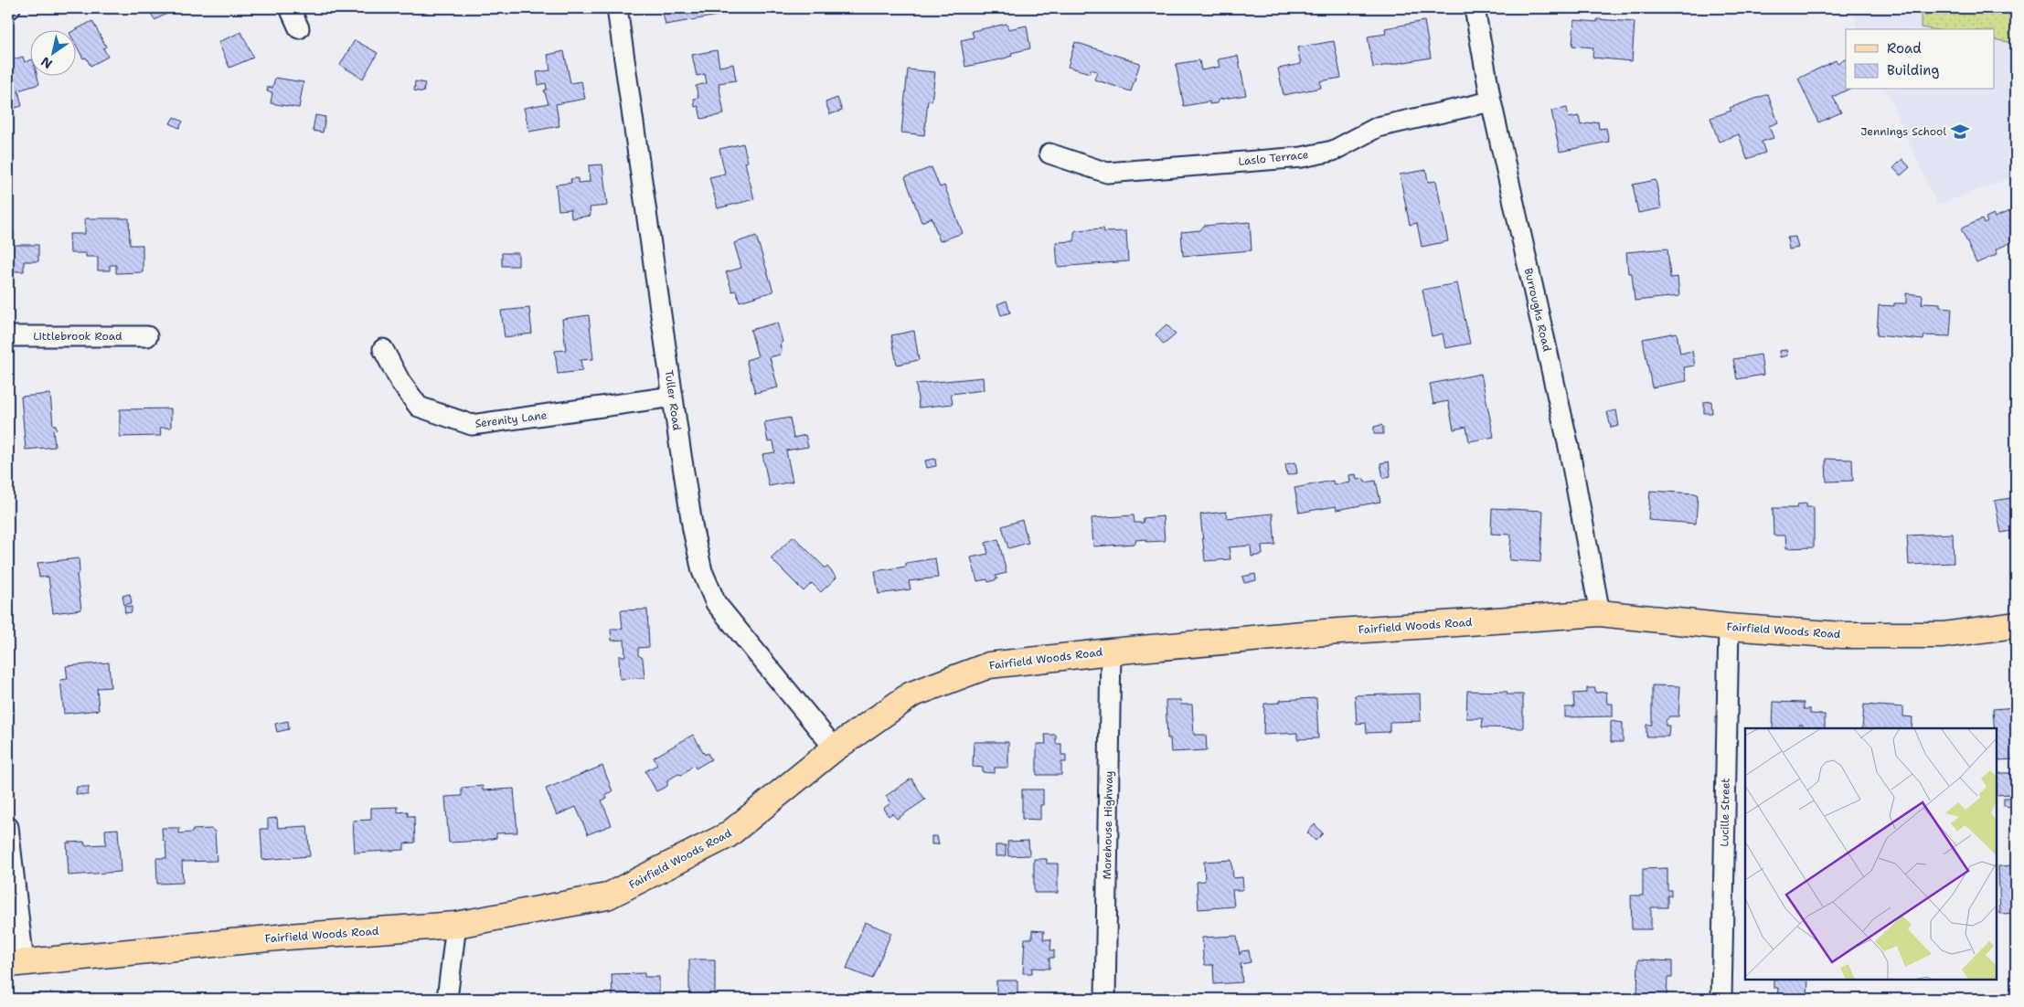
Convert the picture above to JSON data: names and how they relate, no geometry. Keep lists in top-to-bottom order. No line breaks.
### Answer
{"streets":{"main road":["Fairfield Woods Road"],"street":["Laslo Terrace","Burroughs Road","Littlebrook Road","Tuller Road","Serenity Lane","Lucille Street","Morehouse Highway"]},"crossings":[["Laslo Terrace","Burroughs Road"],["Burroughs Road","Fairfield Woods Road"],["Tuller Road","Serenity Lane"],["Tuller Road","Fairfield Woods Road"],["Fairfield Woods Road","Lucille Street"],["Fairfield Woods Road","Morehouse Highway"]],"places":{"school or university":["Jennings School"]},"legend":["Road","Building"],"north":"bottom left"}
